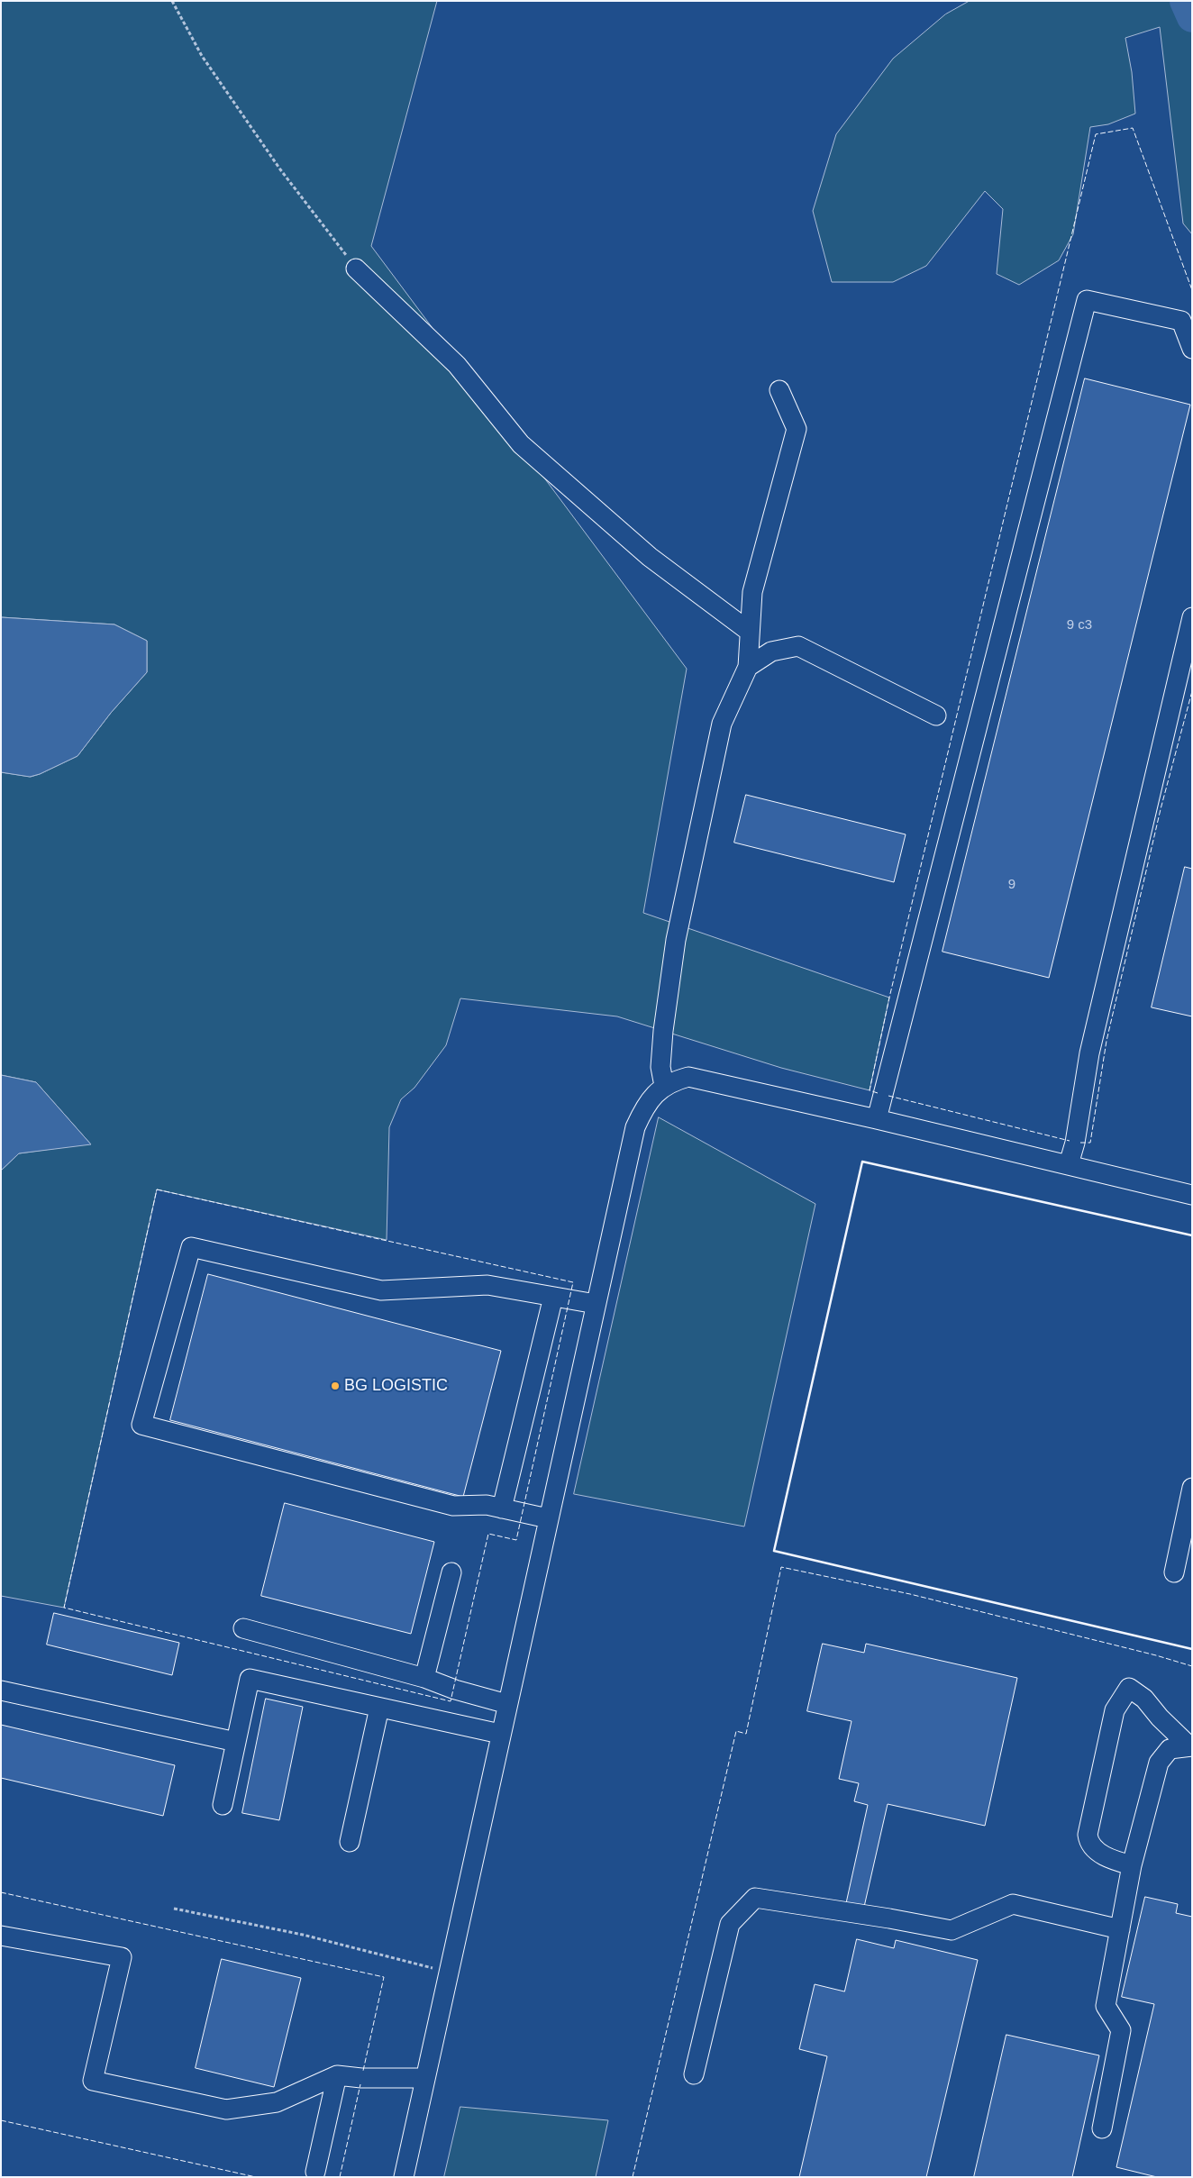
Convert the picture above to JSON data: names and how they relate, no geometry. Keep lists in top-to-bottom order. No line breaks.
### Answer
{"places":["BG LOGISTIC"],"house_numbers":["9 с3","9"]}
